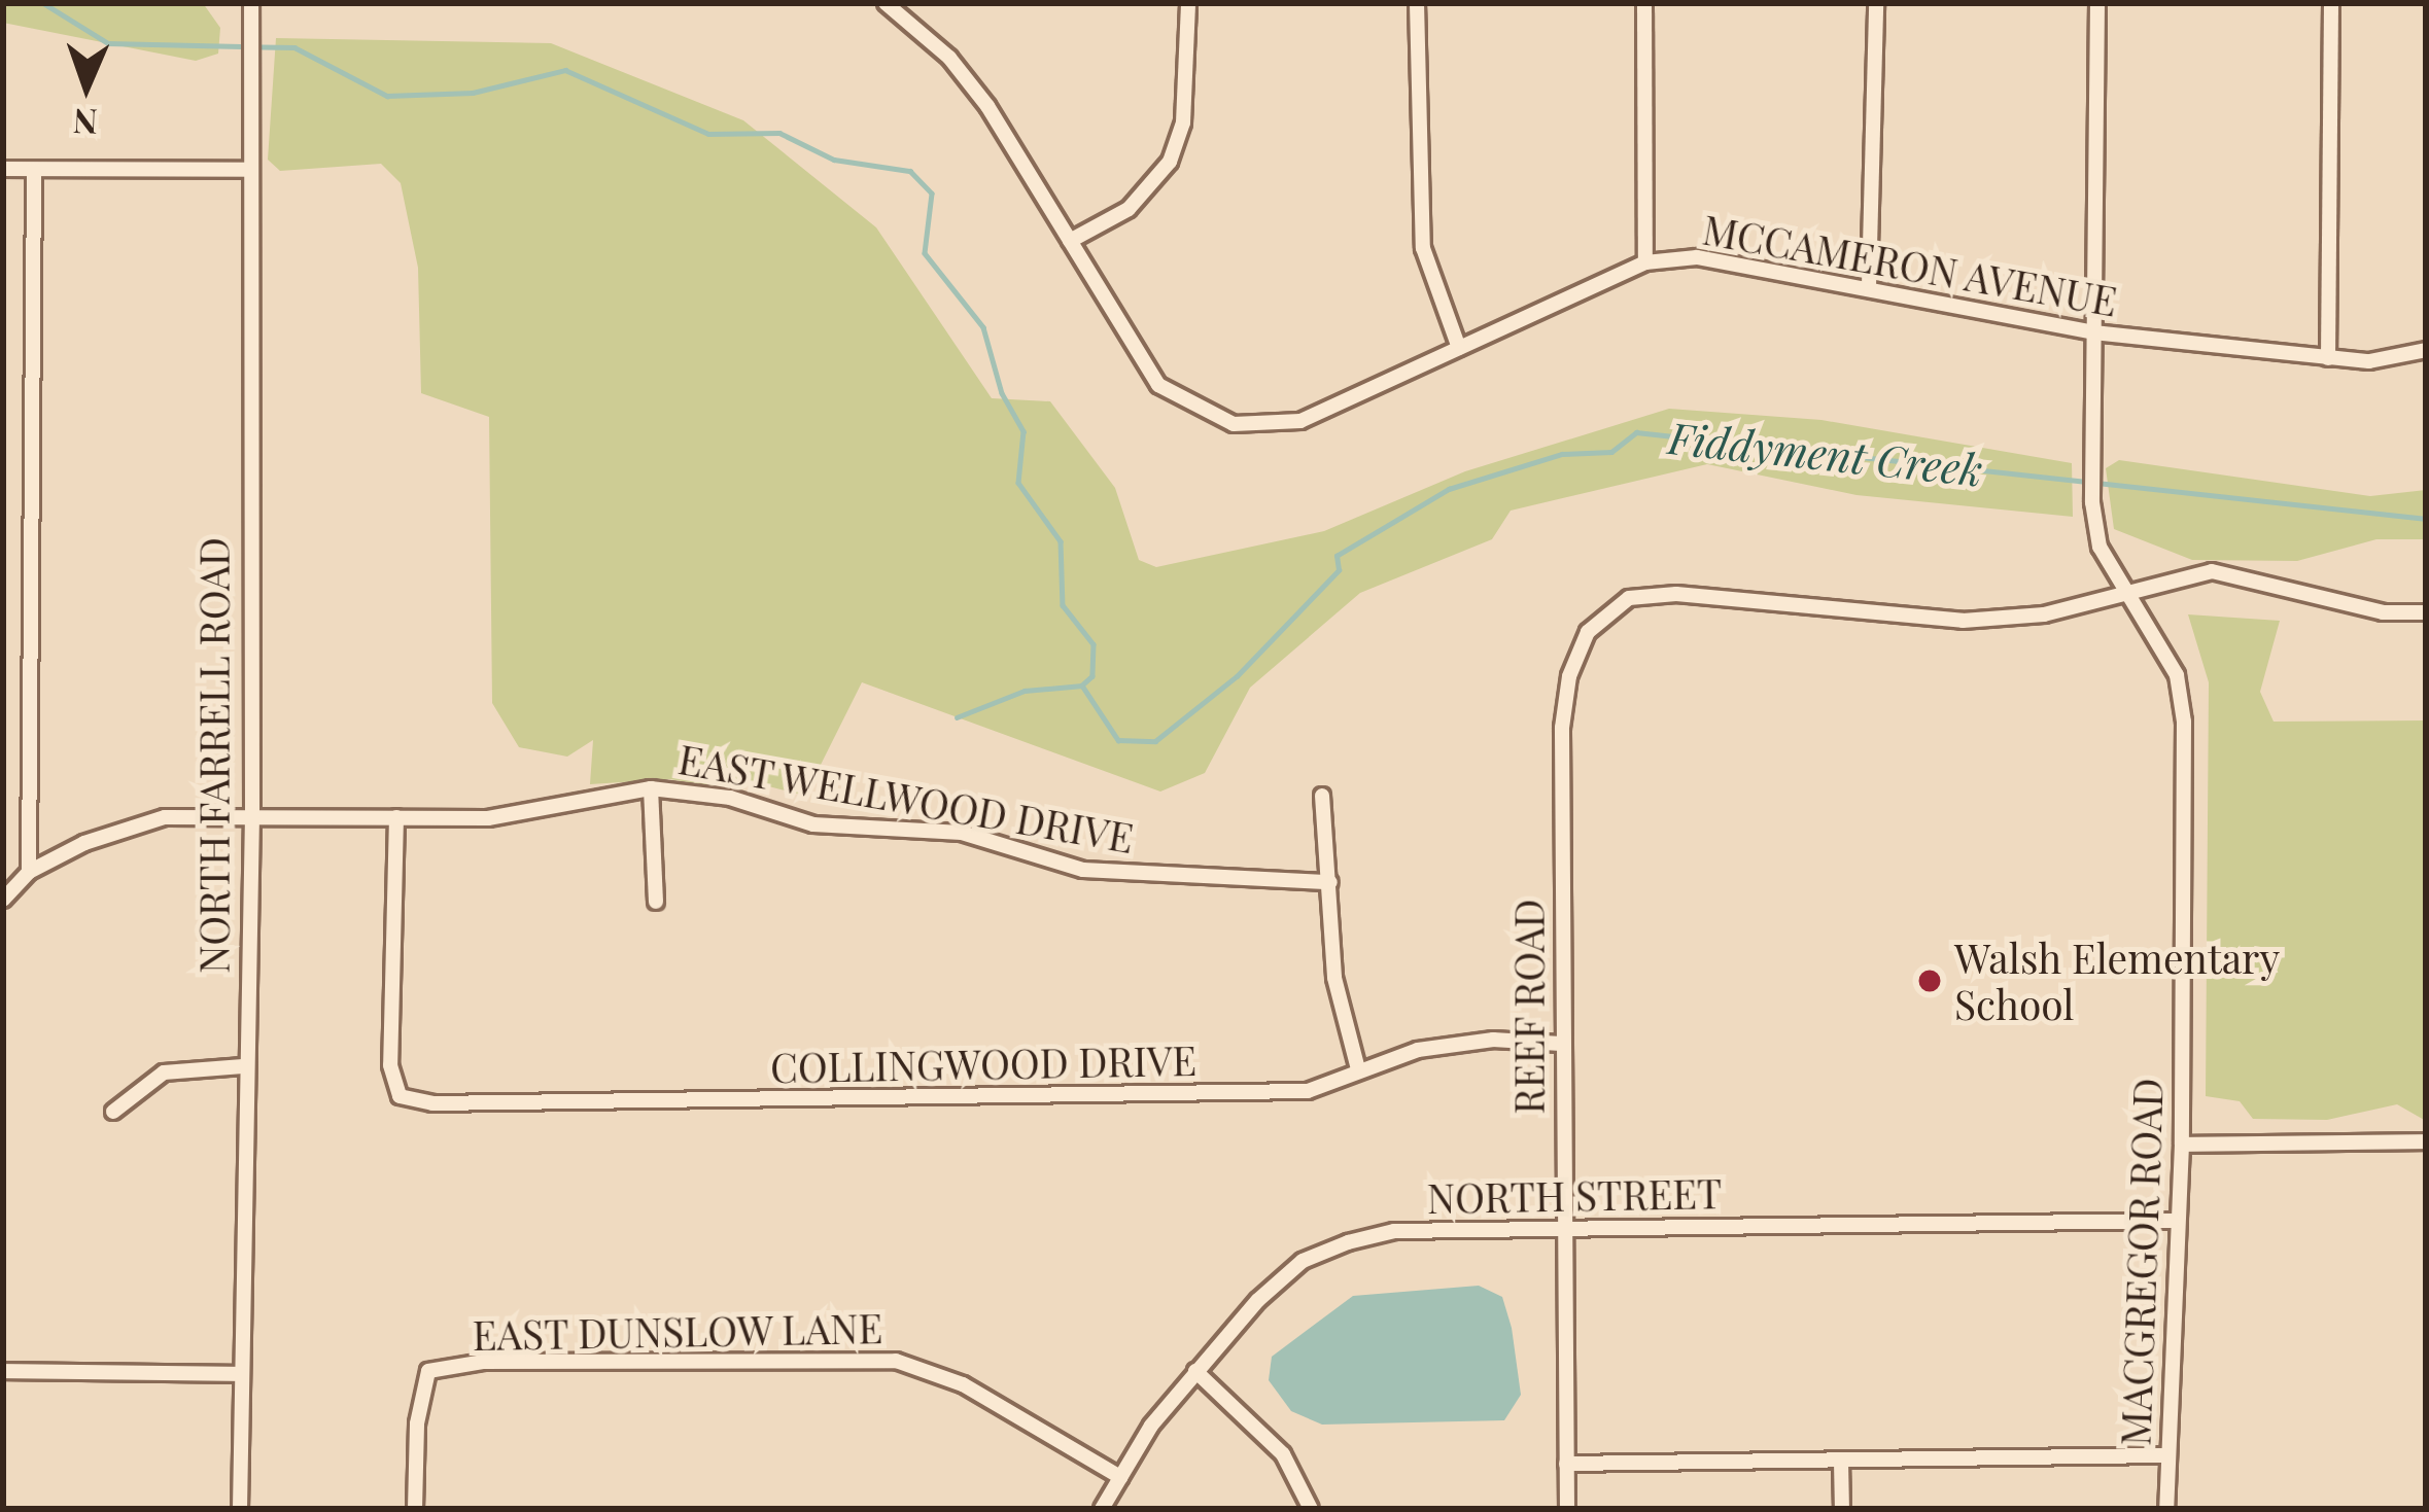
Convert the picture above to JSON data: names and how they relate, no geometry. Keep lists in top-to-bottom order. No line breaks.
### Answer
{"streets":{"street":["MCCAMERON AVENUE","NORTH FARRELL ROAD","EAST WELLWOOD DRIVE","REEF ROAD","COLLINGWOOD DRIVE","NORTH STREET","MACGREGOR ROAD","EAST DUNSLOW LANE"]},"crossings":[["MCCAMERON AVENUE","MACGREGOR ROAD"],["NORTH FARRELL ROAD","EAST WELLWOOD DRIVE"],["EAST WELLWOOD DRIVE","COLLINGWOOD DRIVE"],["REEF ROAD","COLLINGWOOD DRIVE"],["REEF ROAD","NORTH STREET"],["REEF ROAD","MACGREGOR ROAD"],["NORTH STREET","MACGREGOR ROAD"],["NORTH STREET","EAST DUNSLOW LANE"]],"water":["Fiddyment Creek"],"places":["Walsh Elementary School"],"north":"bottom"}
